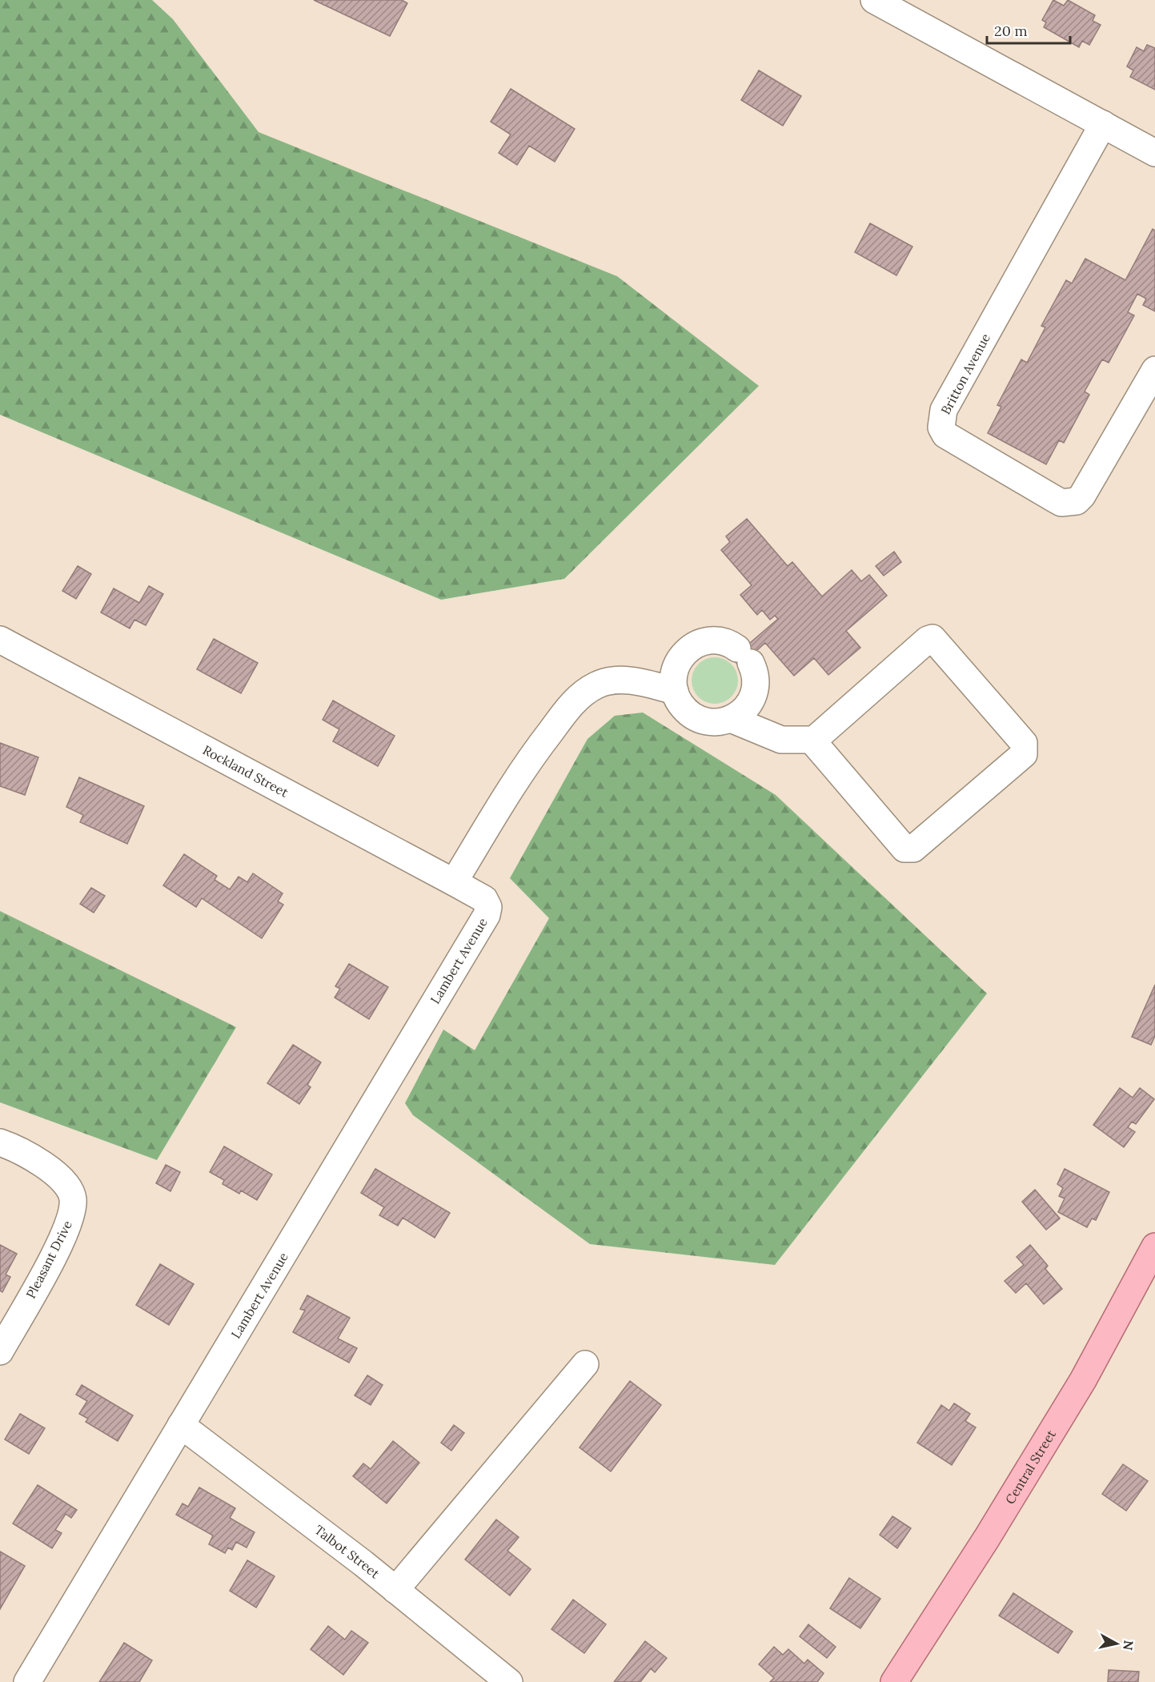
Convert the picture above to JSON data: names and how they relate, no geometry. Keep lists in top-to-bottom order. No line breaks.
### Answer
{"streets":{"main road":["Central Street"],"street":["Britton Avenue","Rockland Street","Lambert Avenue","Pleasant Drive","Talbot Street"]},"crossings":[["Rockland Street","Lambert Avenue"],["Lambert Avenue","Talbot Street"]],"scale_bar":"20 m","north":"right"}
